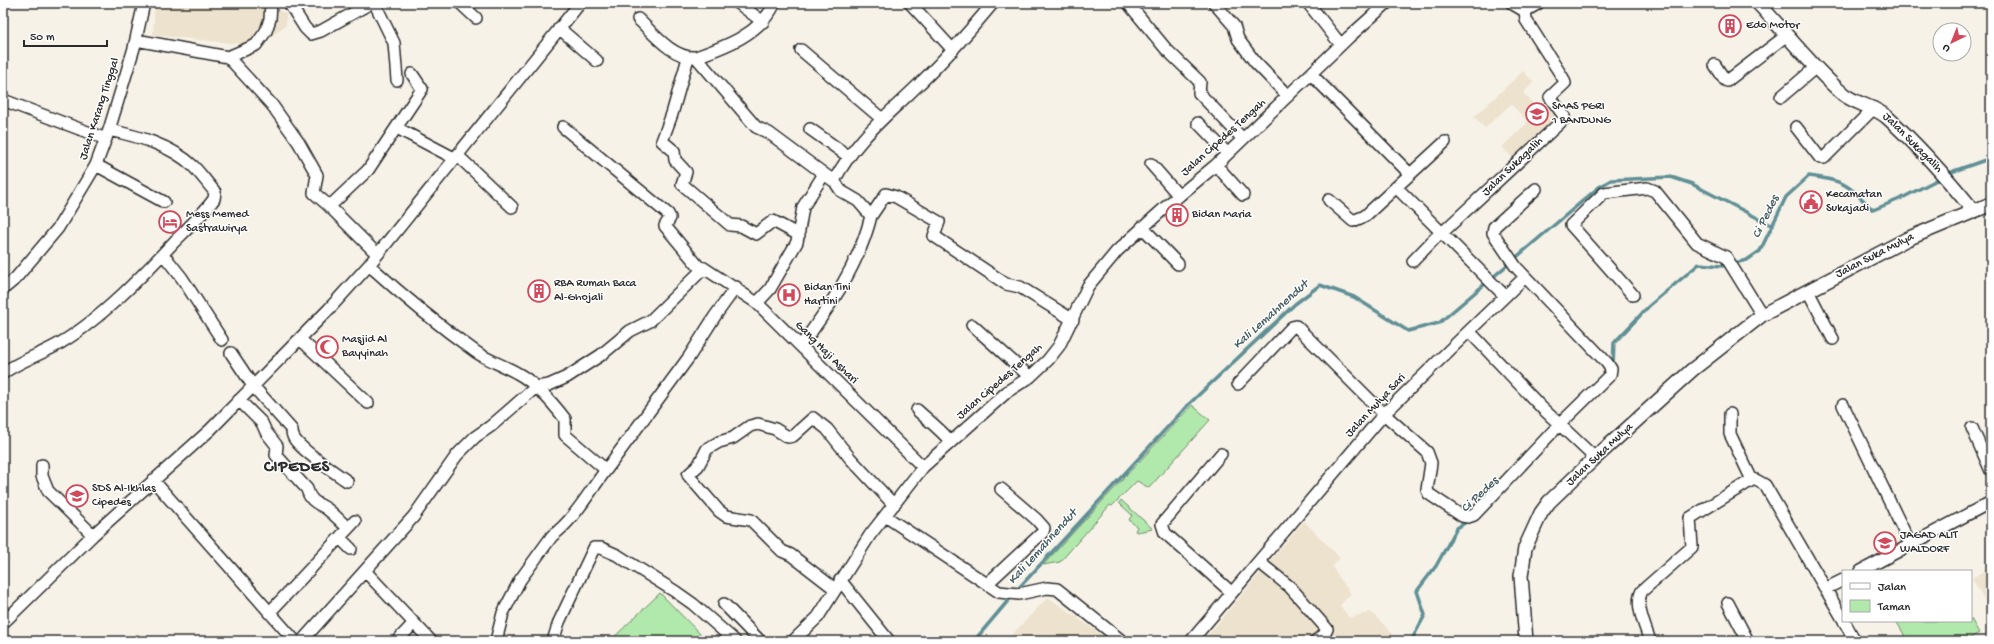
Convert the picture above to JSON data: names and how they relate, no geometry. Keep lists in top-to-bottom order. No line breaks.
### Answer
{"streets":{"street":["Jalan Karang Tinggal","Jalan Cipedes Tengah","Jalan Sukagalih","Jalan Suka Mulya","Gang Haji Ashari","Jalan Mulya Sari"]},"crossings":[["Jalan Cipedes Tengah","Gang Haji Ashari"],["Jalan Sukagalih","Jalan Suka Mulya"]],"districts":["CIPEDES"],"water":["Ci Pedes","Kali Lemahnendut"],"places":{"building":["Edo Motor","Bidan Maria","RBA Rumah Baca Al-Ghojali"],"school or university":["SMAS PGRI 1 BANDUNG","SDS Al-Ikhlas Cipedes","JAGAD ALIT WALDORF"],"public building":["Kecamatan Sukajadi"],"hotel":["Mess Memed Sastrawirya"],"hospital":["Bidan Tini Hartini"],"mosque":["Masjid Al Bayyinah"]},"legend":["Jalan","Taman"],"scale_bar":"50 m","north":"bottom left"}
